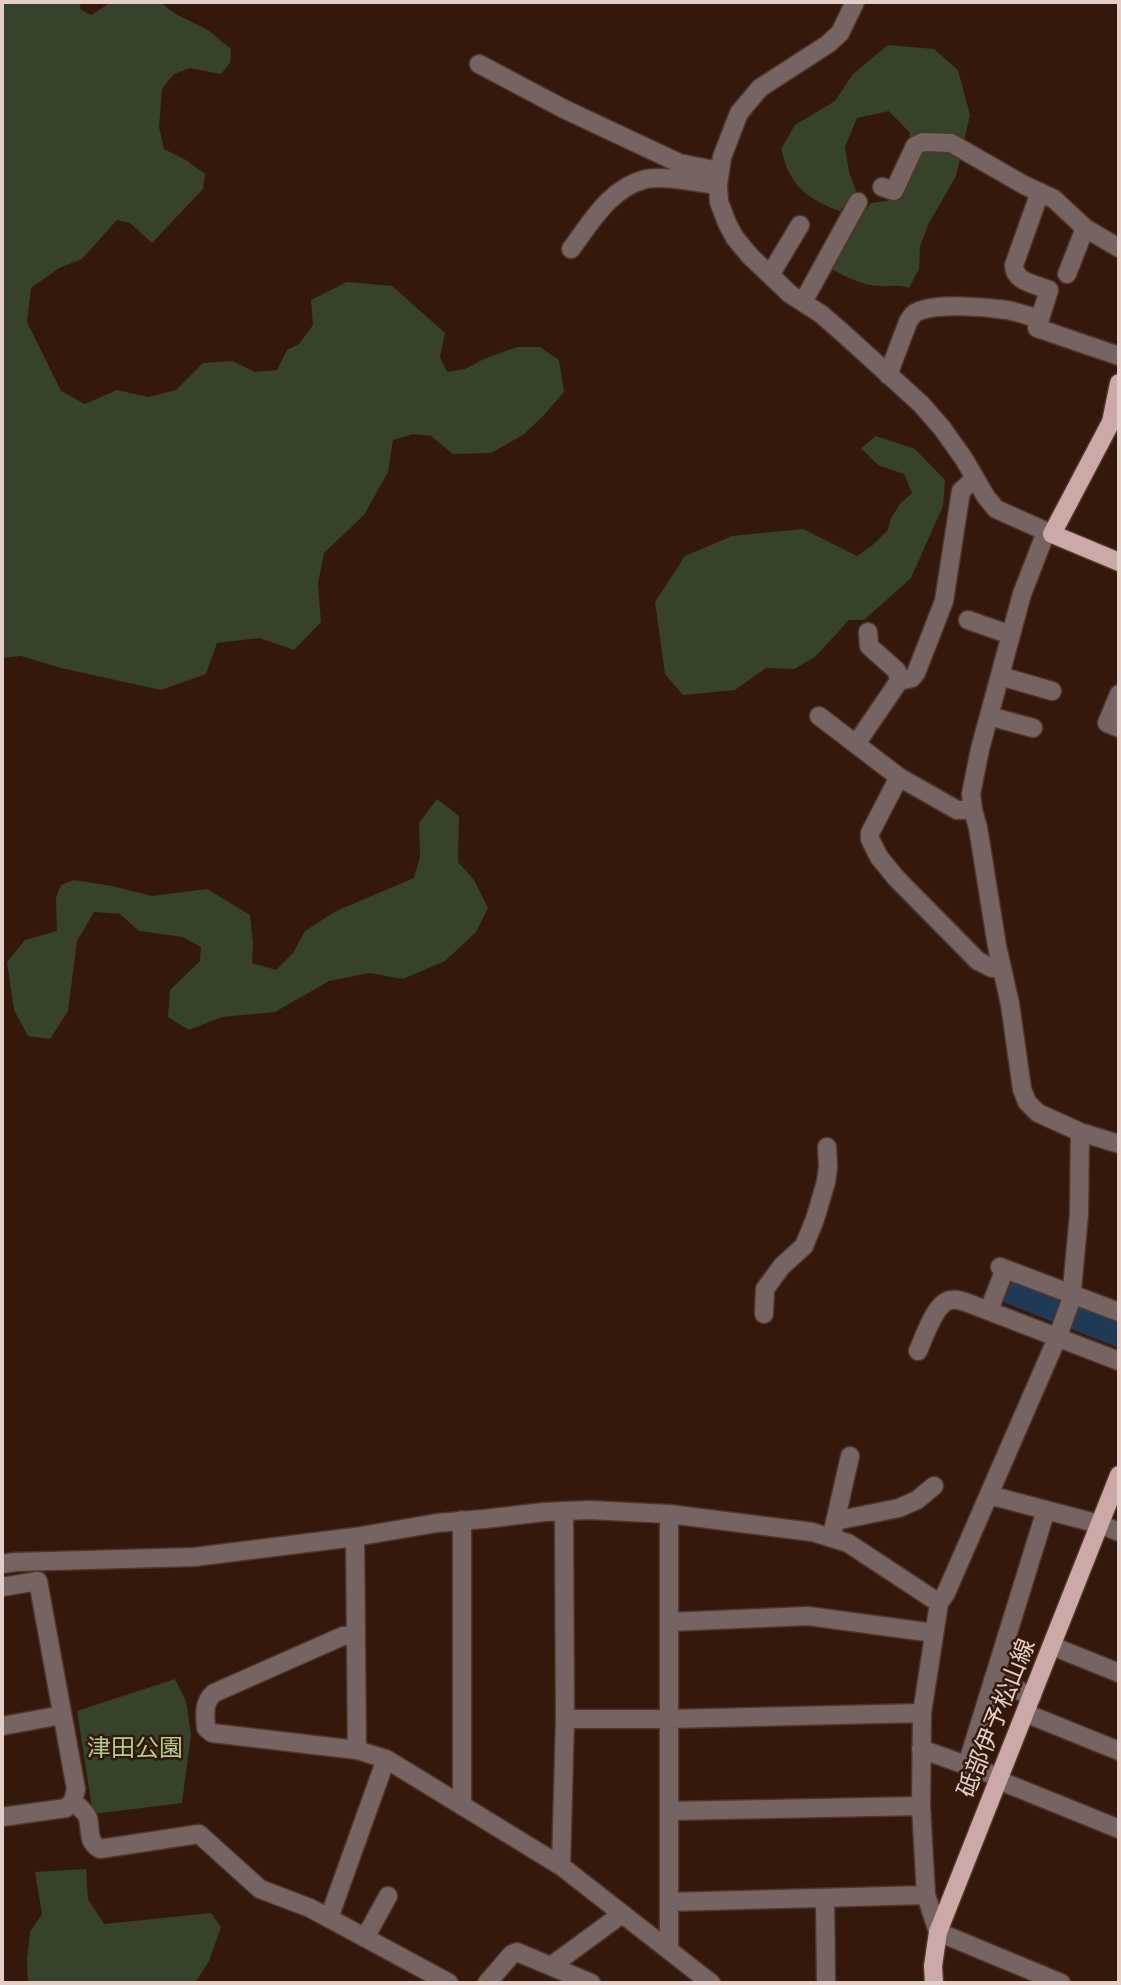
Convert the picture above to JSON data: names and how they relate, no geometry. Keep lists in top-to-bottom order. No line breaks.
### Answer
{"streets":{"main road":["砥部伊予松山線"]},"parks":["津田公園"]}
